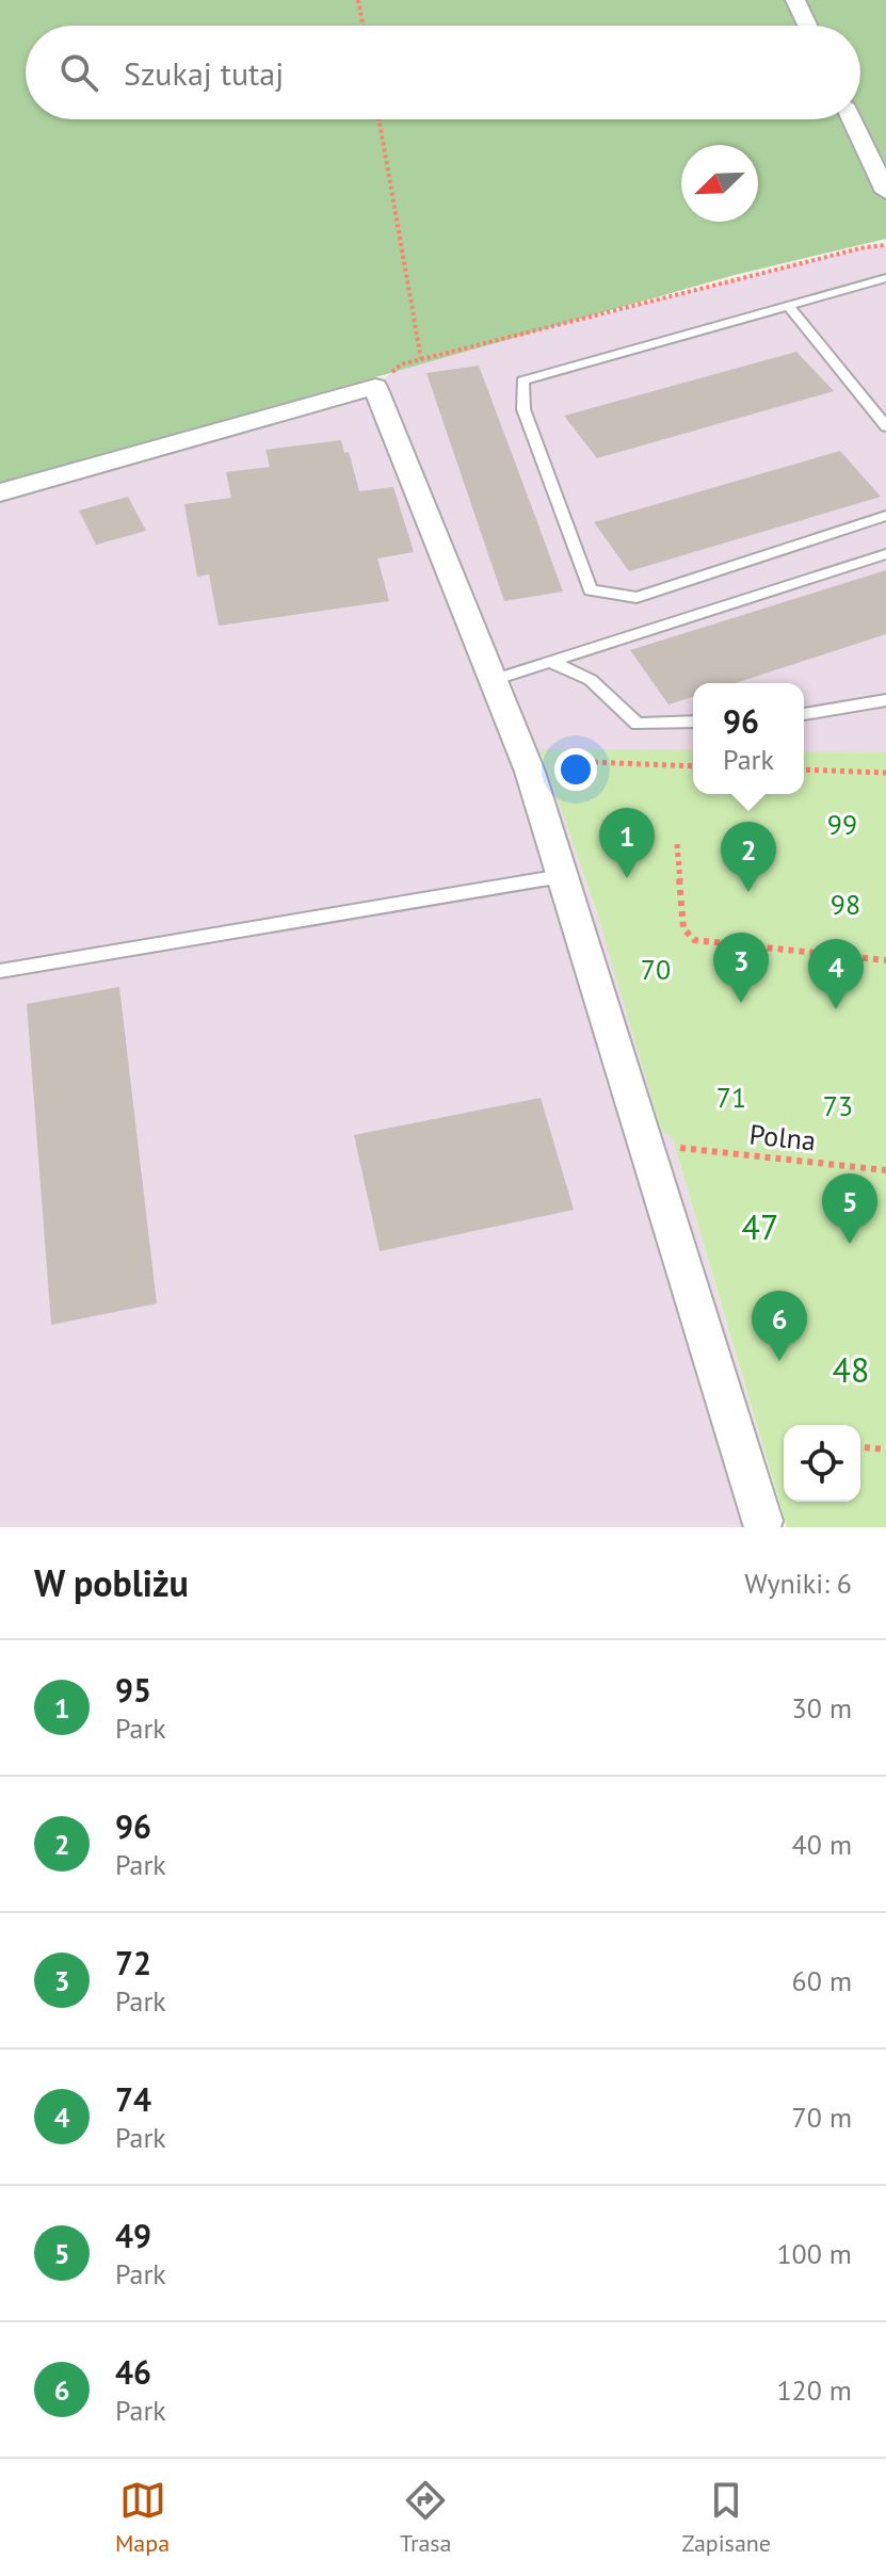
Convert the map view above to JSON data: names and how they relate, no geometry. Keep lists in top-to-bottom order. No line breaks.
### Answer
{"streets":{"path":["Polna"]},"parks":["99","98","70","71","73","47","48"],"north":"bottom left","page":{"search":"Szukaj tutaj","popup":["96","Park"],"pins":["1","2","3","4","5","6"],"heading":["W pobliżu","Wyniki: 6"],"list":[{"mark":"1","name":"95","note":"Park","value":"30 m"},{"mark":"2","name":"96","note":"Park","value":"40 m"},{"mark":"3","name":"72","note":"Park","value":"60 m"},{"mark":"4","name":"74","note":"Park","value":"70 m"},{"mark":"5","name":"49","note":"Park","value":"100 m"},{"mark":"6","name":"46","note":"Park","value":"120 m"}],"nav":["Mapa","Trasa","Zapisane"]}}
